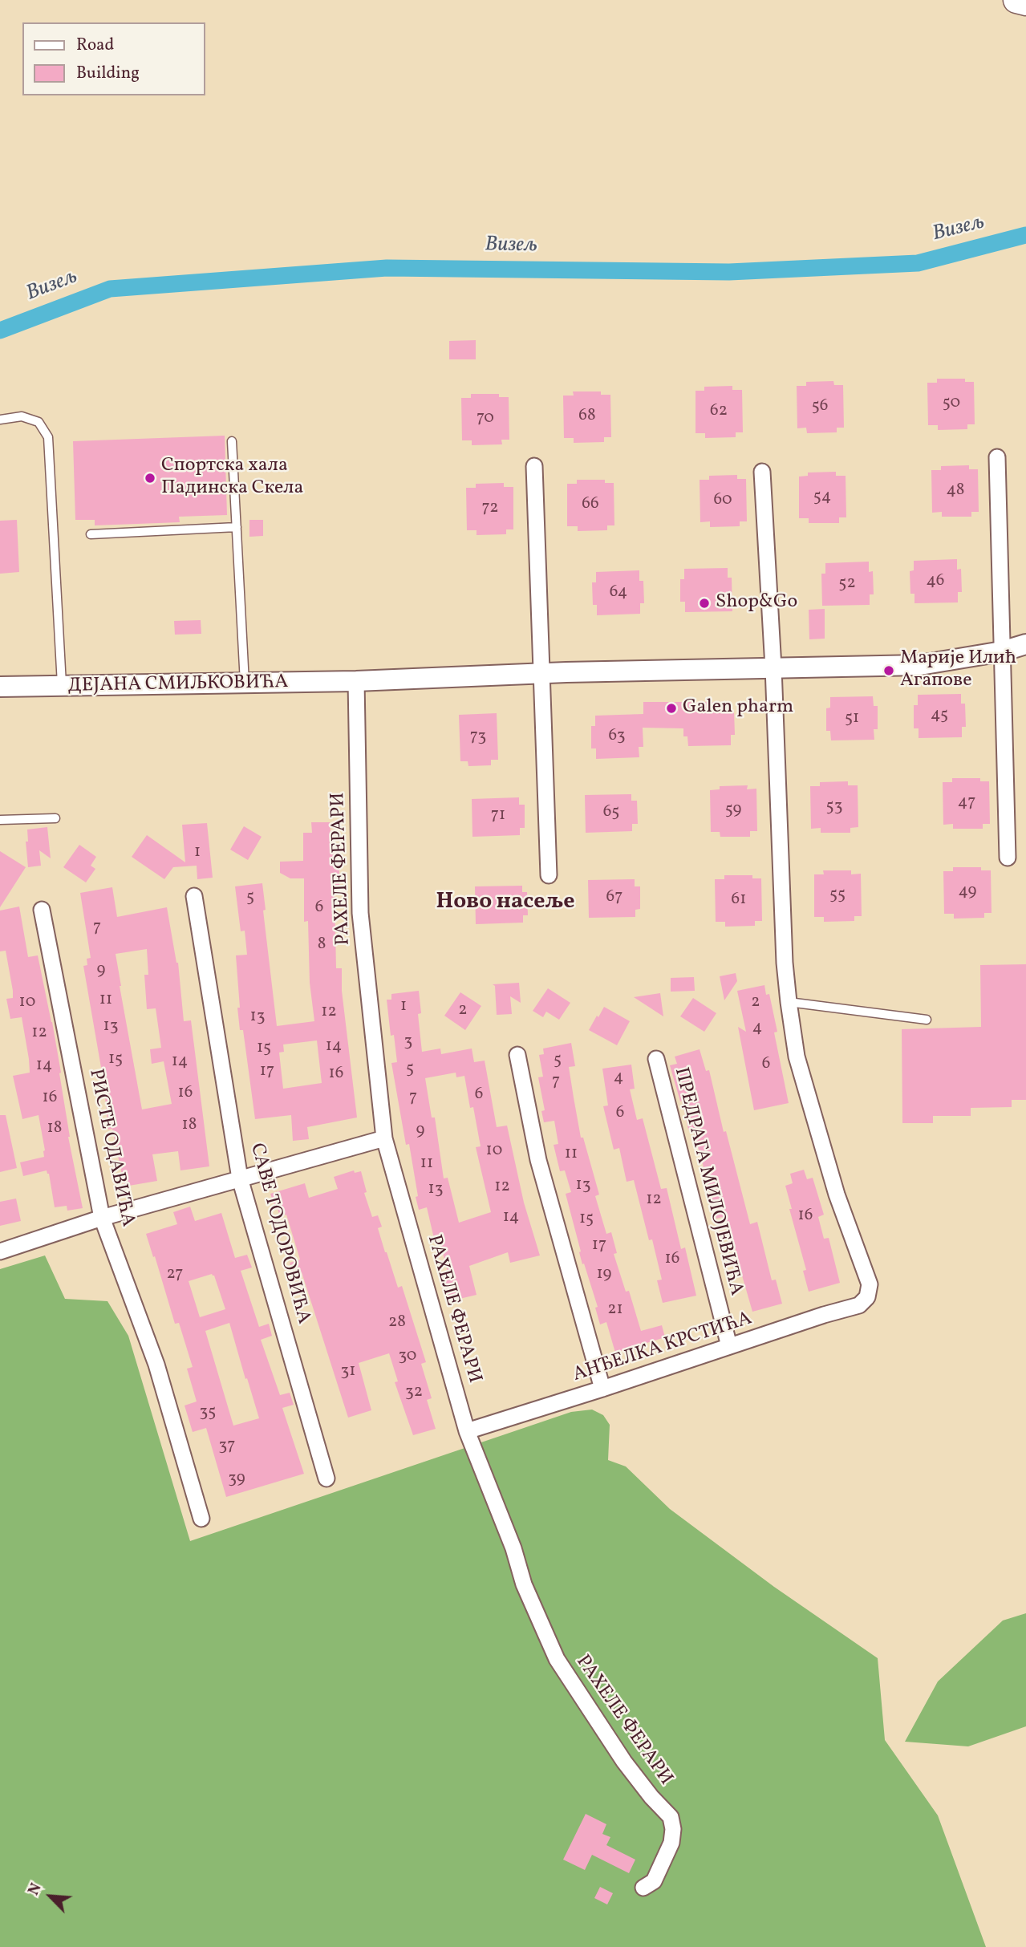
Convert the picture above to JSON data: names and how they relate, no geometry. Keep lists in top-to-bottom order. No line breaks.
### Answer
{"streets":{"street":["ДЕЈАНА СМИЉКОВИЋА","РАХЕЛЕ ФЕРАРИ","РИСТЕ ОДАВИЋА","ПРЕДРАГА МИЛОЈЕВИЋА","САВЕ ТОДОРОВИЋА","АНЂЕЛКА КРСТИЋА"]},"crossings":[["ДЕЈАНА СМИЉКОВИЋА","РАХЕЛЕ ФЕРАРИ"],["РАХЕЛЕ ФЕРАРИ","АНЂЕЛКА КРСТИЋА"],["ПРЕДРАГА МИЛОЈЕВИЋА","АНЂЕЛКА КРСТИЋА"]],"districts":["Ново насеље"],"water":["Визељ"],"places":["Спортска хала Падинска Скела","Shop&Go","Марије Илић Агапове","Galen pharm"],"house_numbers":["50","56","62","68","70","48","54","60","66","72","46","52","64","45","51","63","73","47","53","59","65","71","1","49","55","5","67","61","6","7","8","9","11","10","2","1","2","12","13","13","4","12","3","14","15","15","5","14","6","14","5","17","16","4","7","16","6","16","7","6","18","18","9","10","11","11","13","12","13","12","16","14","15","17","16","27","19","21","28","30","31","32","35","37","39"],"legend":["Road","Building"],"north":"top left"}
